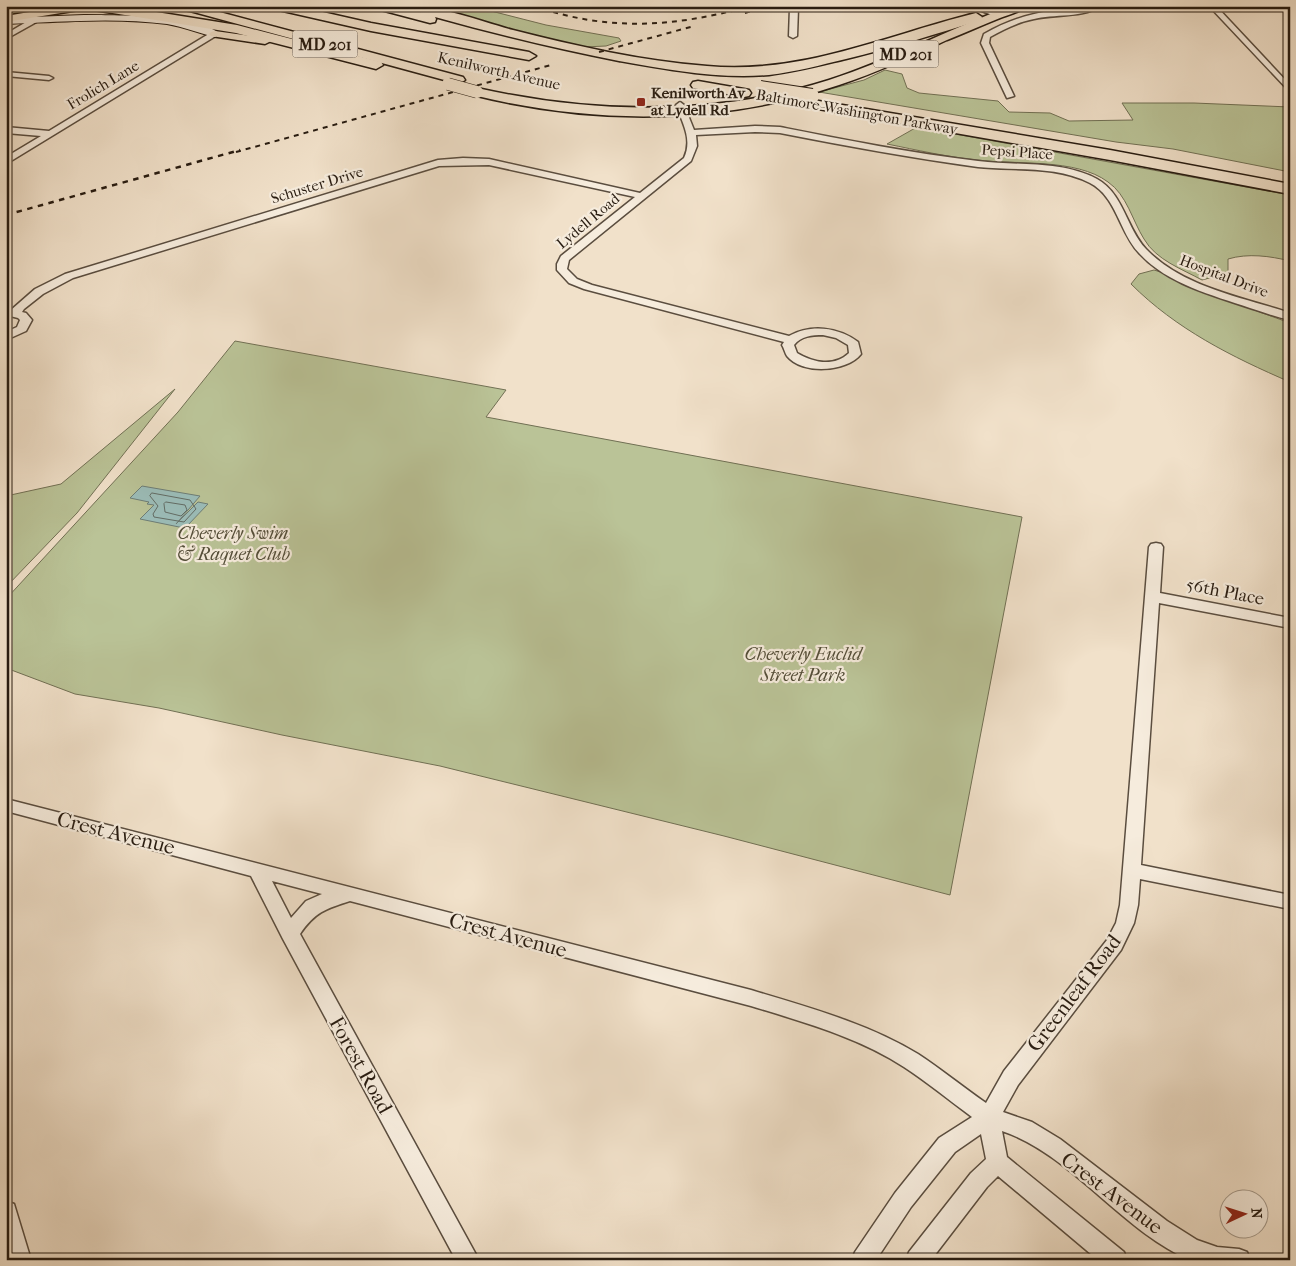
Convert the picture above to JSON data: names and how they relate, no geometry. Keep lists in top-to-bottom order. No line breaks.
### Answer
{"streets":{"highway":["MD 201","Baltimore-Washington Parkway"],"main road":["Kenilworth Avenue"],"street":["Frolich Lane","Pepsi Place","Schuster Drive","Lydell Road","Hospital Drive","56th Place","Crest Avenue","Greenleaf Road","Forest Road"]},"crossings":[["MD 201","Kenilworth Avenue"],["Kenilworth Avenue","Frolich Lane"],["Kenilworth Avenue","Lydell Road"],["Pepsi Place","Lydell Road"],["Pepsi Place","Hospital Drive"],["Schuster Drive","Lydell Road"],["56th Place","Greenleaf Road"],["Crest Avenue","Greenleaf Road"],["Crest Avenue","Forest Road"]],"parks":["Cheverly Swim & Raquet Club","Cheverly Euclid Street Park"],"places":{"transit":["Kenilworth Av at Lydell Rd"]},"north":"right"}
